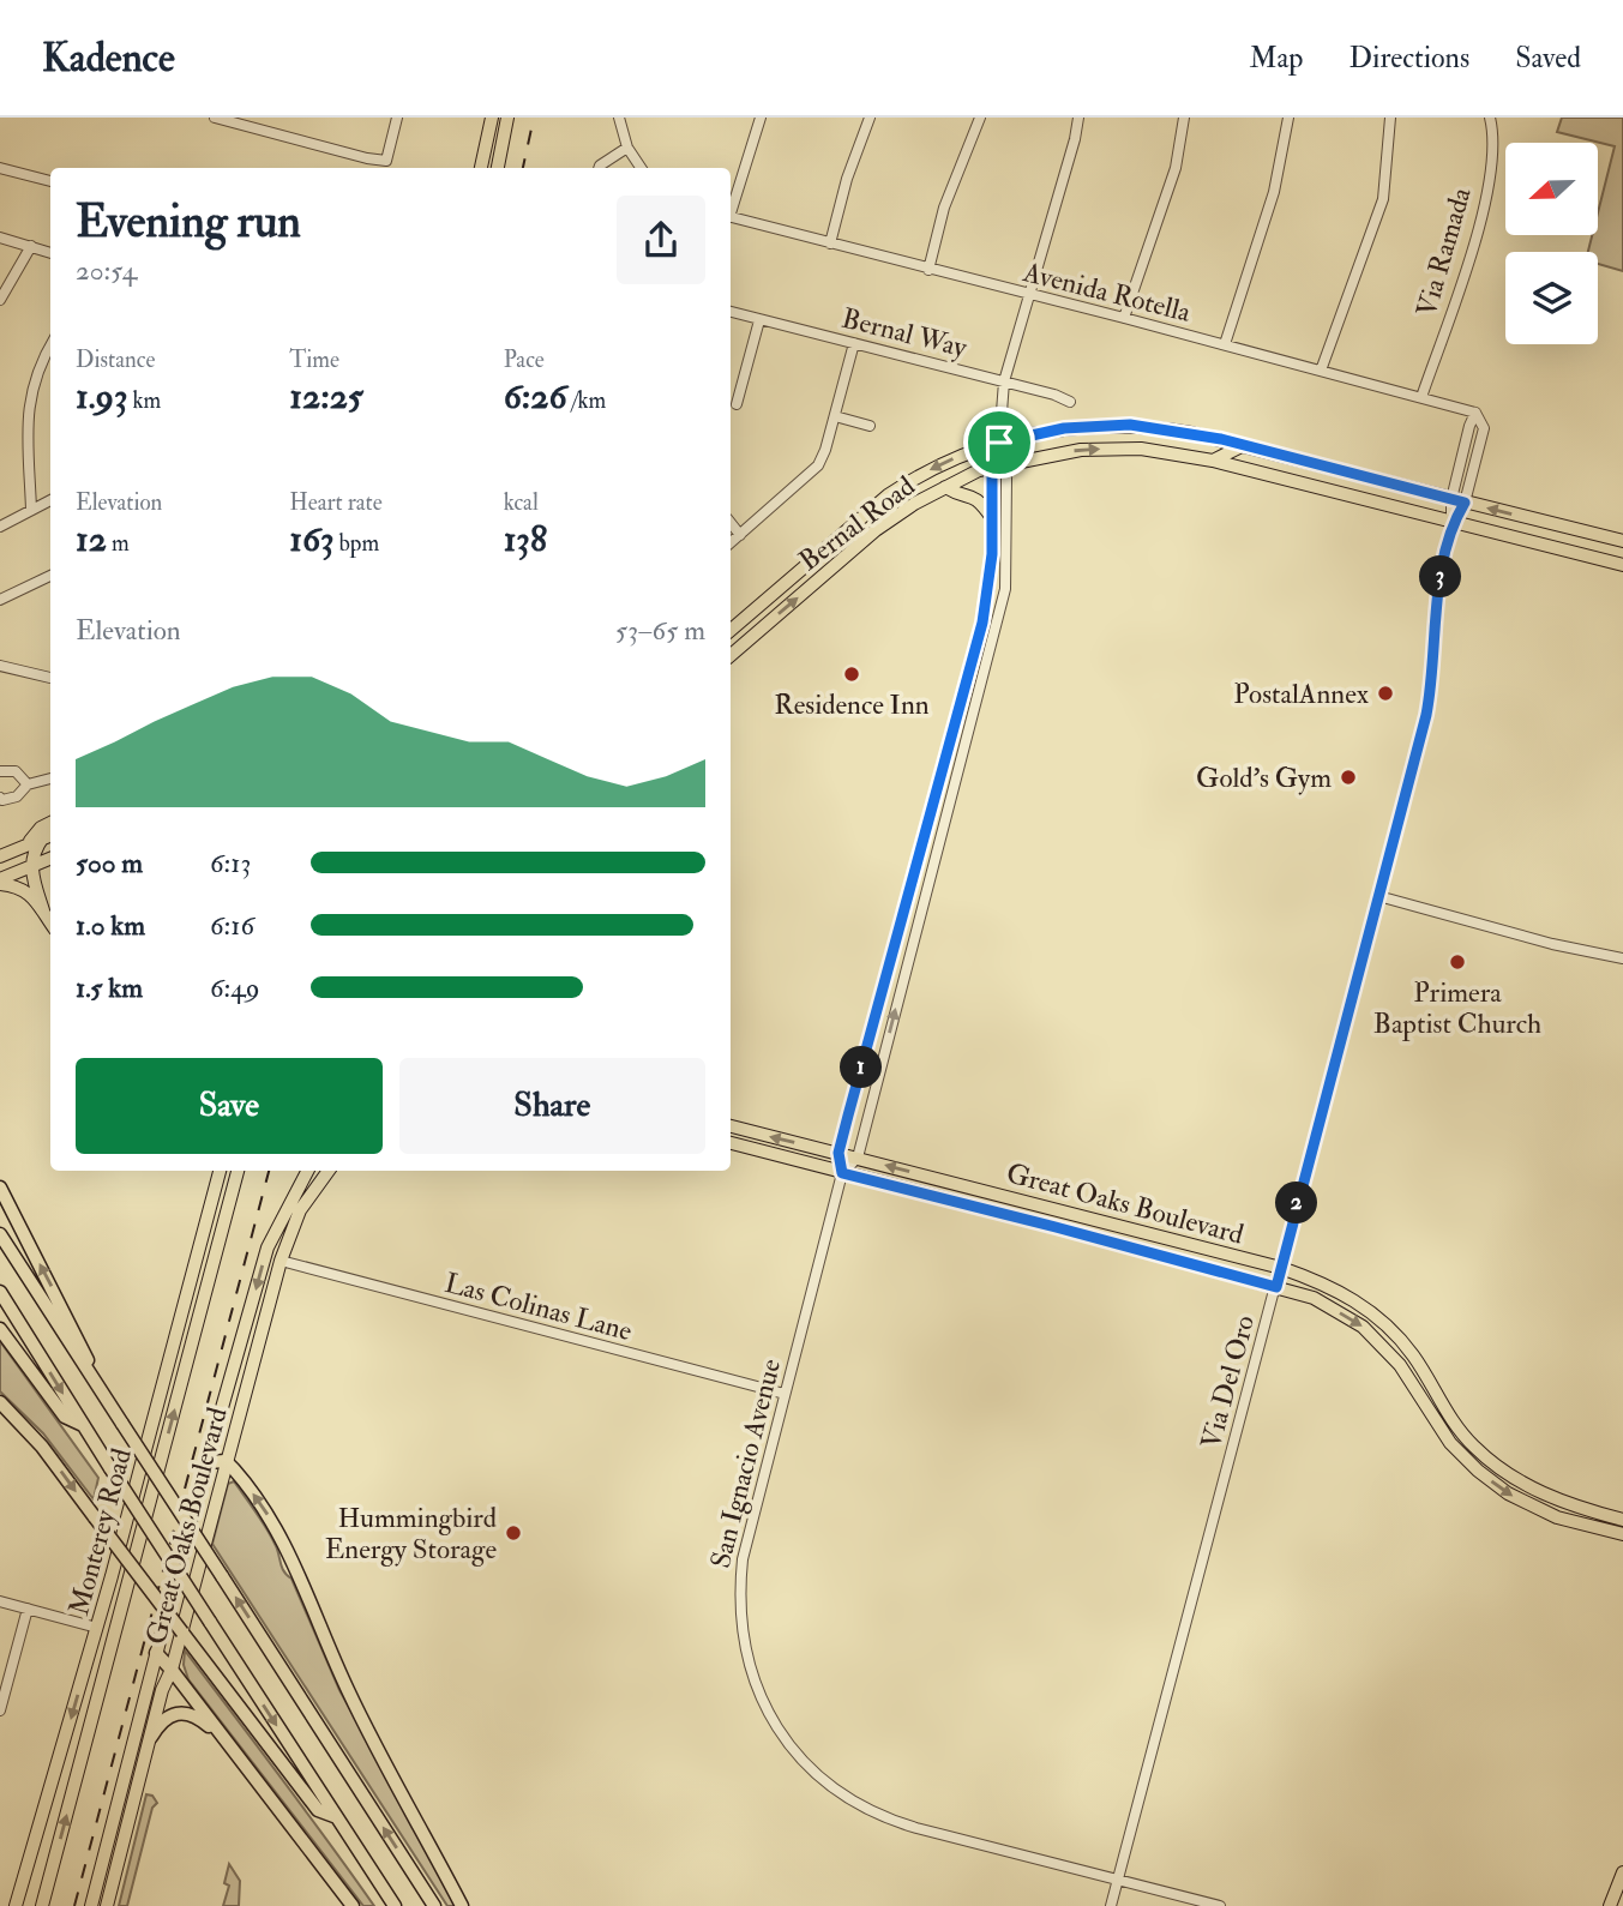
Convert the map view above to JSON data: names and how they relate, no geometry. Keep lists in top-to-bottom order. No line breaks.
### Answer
{"streets":{"main road":["Bernal Road","Great Oaks Boulevard","Monterey Road"],"street":["Via Ramada","Avenida Rotella","Bernal Way","Las Colinas Lane","Via Del Oro","San Ignacio Avenue"]},"crossings":[["Via Ramada","Avenida Rotella"],["Avenida Rotella","Via Del Oro"],["Avenida Rotella","San Ignacio Avenue"],["Bernal Way","San Ignacio Avenue"],["Bernal Road","Via Del Oro"],["Bernal Road","San Ignacio Avenue"],["Great Oaks Boulevard","Las Colinas Lane"],["Great Oaks Boulevard","Via Del Oro"],["Great Oaks Boulevard","San Ignacio Avenue"],["Las Colinas Lane","San Ignacio Avenue"],["Via Del Oro","San Ignacio Avenue"]],"places":["Residence Inn","PostalAnnex","Gold's Gym","Primera Baptist Church","Hummingbird Energy Storage"],"north":"left","page":{"header":"Kadence","nav":["Map","Directions","Saved"],"heading":["Evening run","20:54"],"stats":[["Distance","1.93 km"],["Time","12:25"],["Pace","6:26 /km"],["Elevation","12 m"],["Heart rate","163 bpm"],["kcal","138"]],"pins":["3","1","2"],"chart":["Elevation","53–65 m"],"list":[{"name":"500 m","note":"6:13"},{"name":"1.0 km","note":"6:16"},{"name":"1.5 km","note":"6:49"}],"buttons":["Save","Share"]}}
